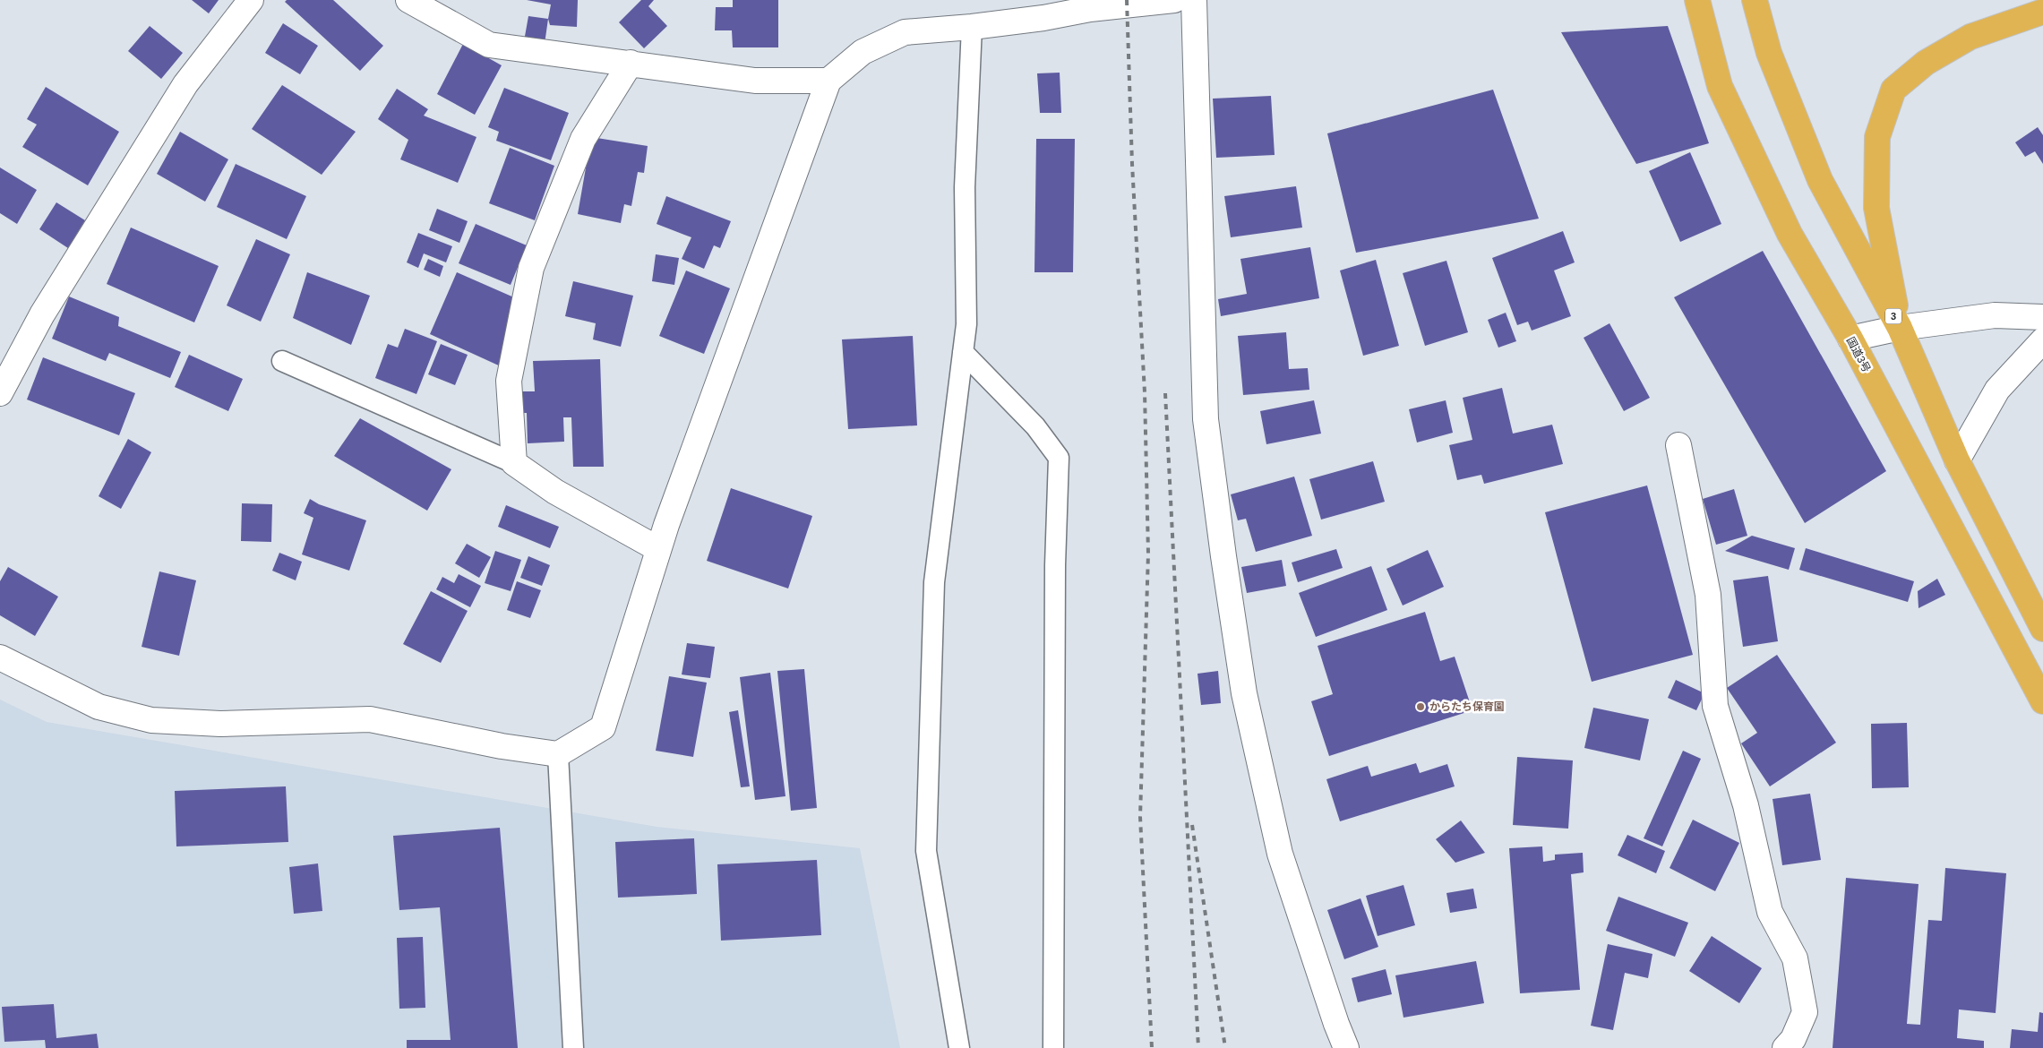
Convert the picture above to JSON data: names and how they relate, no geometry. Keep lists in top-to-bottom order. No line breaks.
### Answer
{"streets":{"highway":["3","国道3号"]},"places":["からたち保育園"]}
